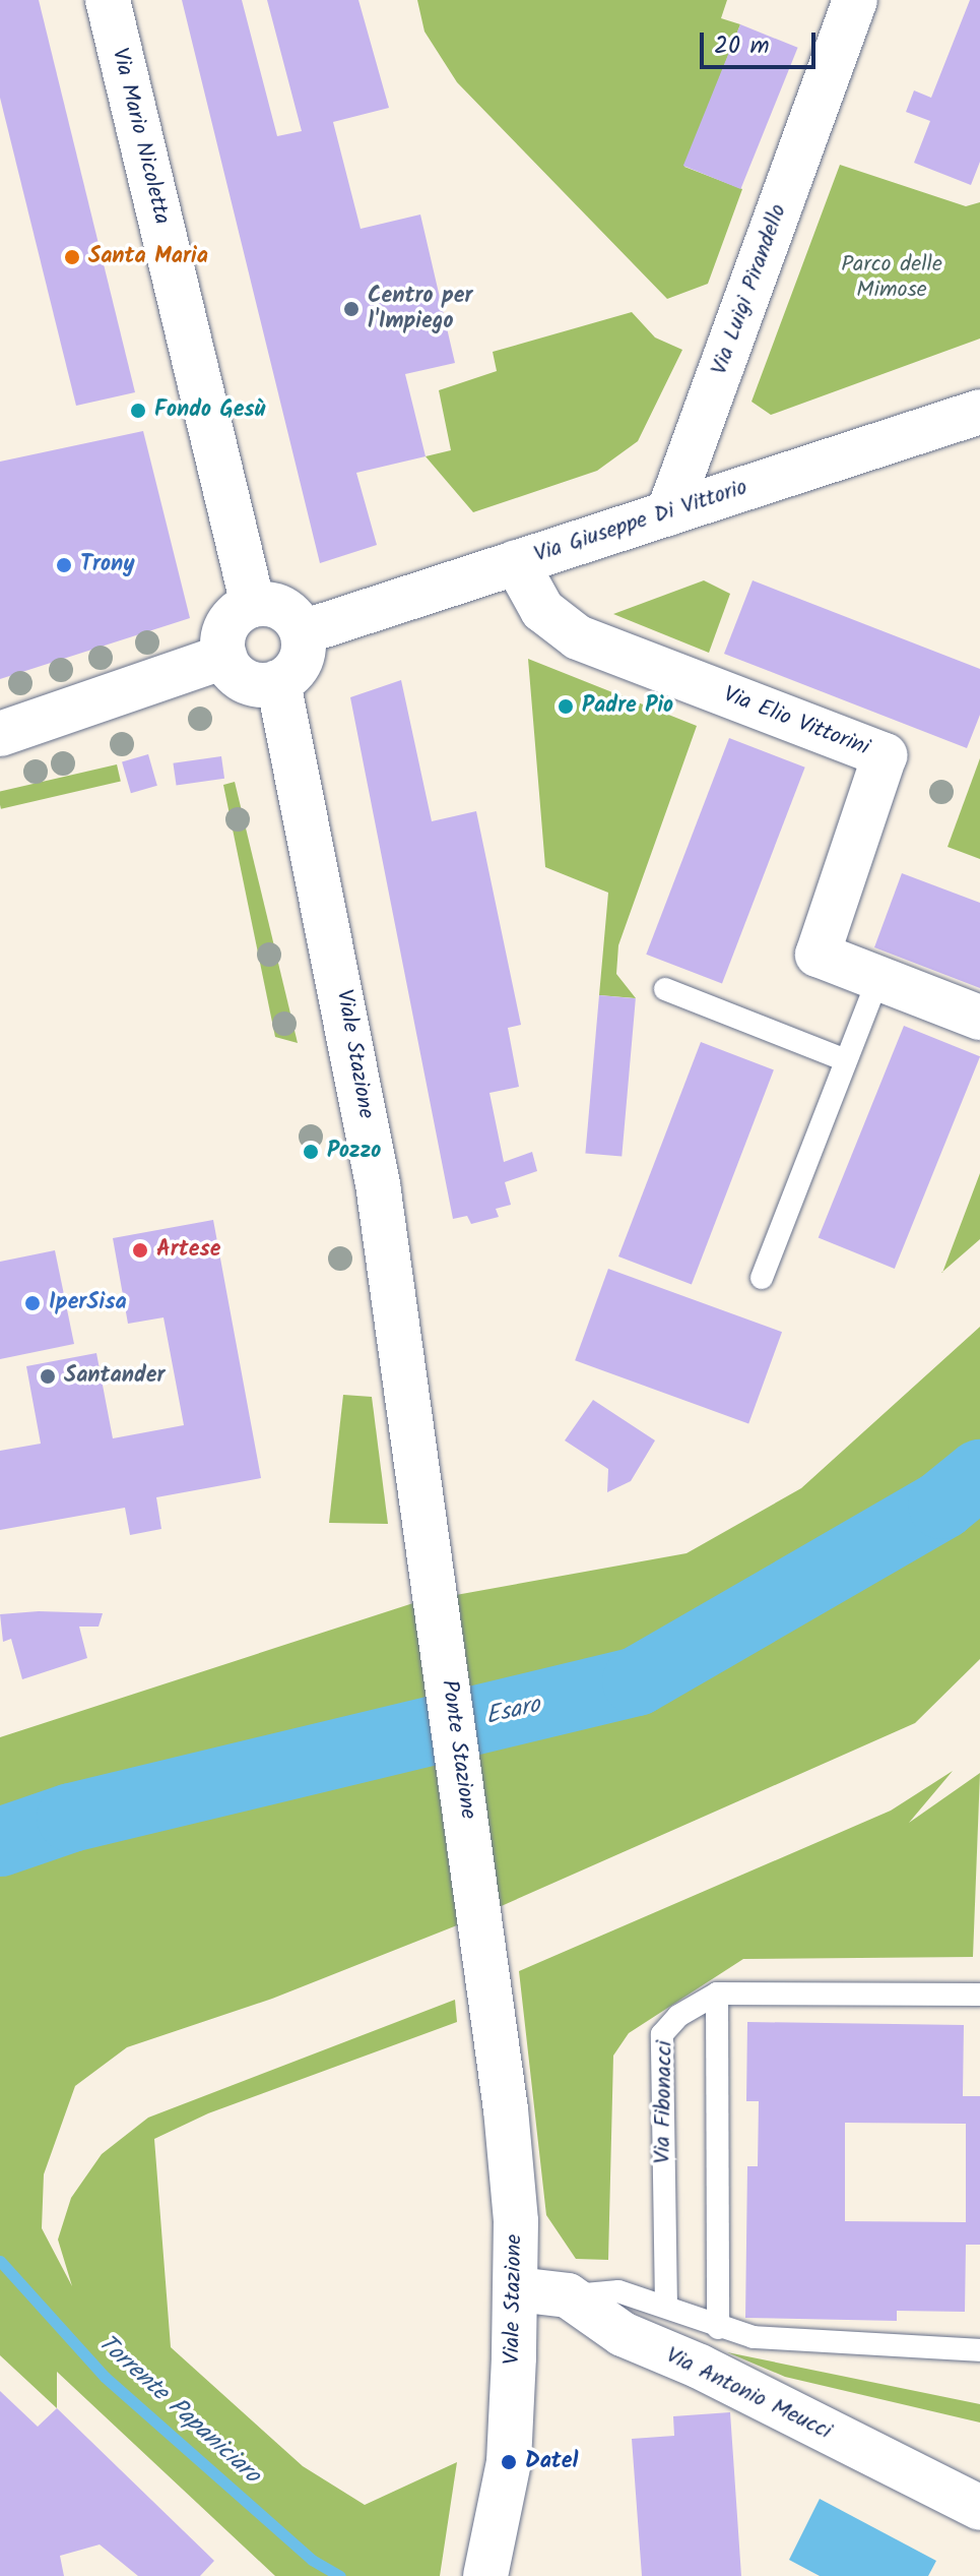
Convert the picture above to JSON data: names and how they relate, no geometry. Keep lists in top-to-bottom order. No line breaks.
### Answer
{"streets":{"street":["Via Mario Nicoletta","Via Luigi Pirandello","Via Giuseppe Di Vittorio","Via Elio Vittorini","Viale Stazione","Ponte Stazione","Via Antonio Meucci"],"lane":["Via Fibonacci"]},"crossings":[["Via Mario Nicoletta","Via Giuseppe Di Vittorio"],["Via Mario Nicoletta","Viale Stazione"],["Via Luigi Pirandello","Via Giuseppe Di Vittorio"],["Via Giuseppe Di Vittorio","Via Elio Vittorini"],["Via Giuseppe Di Vittorio","Viale Stazione"],["Viale Stazione","Ponte Stazione"],["Viale Stazione","Via Antonio Meucci"]],"water":["Esaro","Torrente Papaniciaro"],"parks":["Parco delle Mimose"],"places":["Santa Maria","Centro per l'Impiego","Fondo Gesù","Trony","Padre Pio","Pozzo","Artese","IperSisa","Santander","Datel"],"scale_bar":"20 m"}
